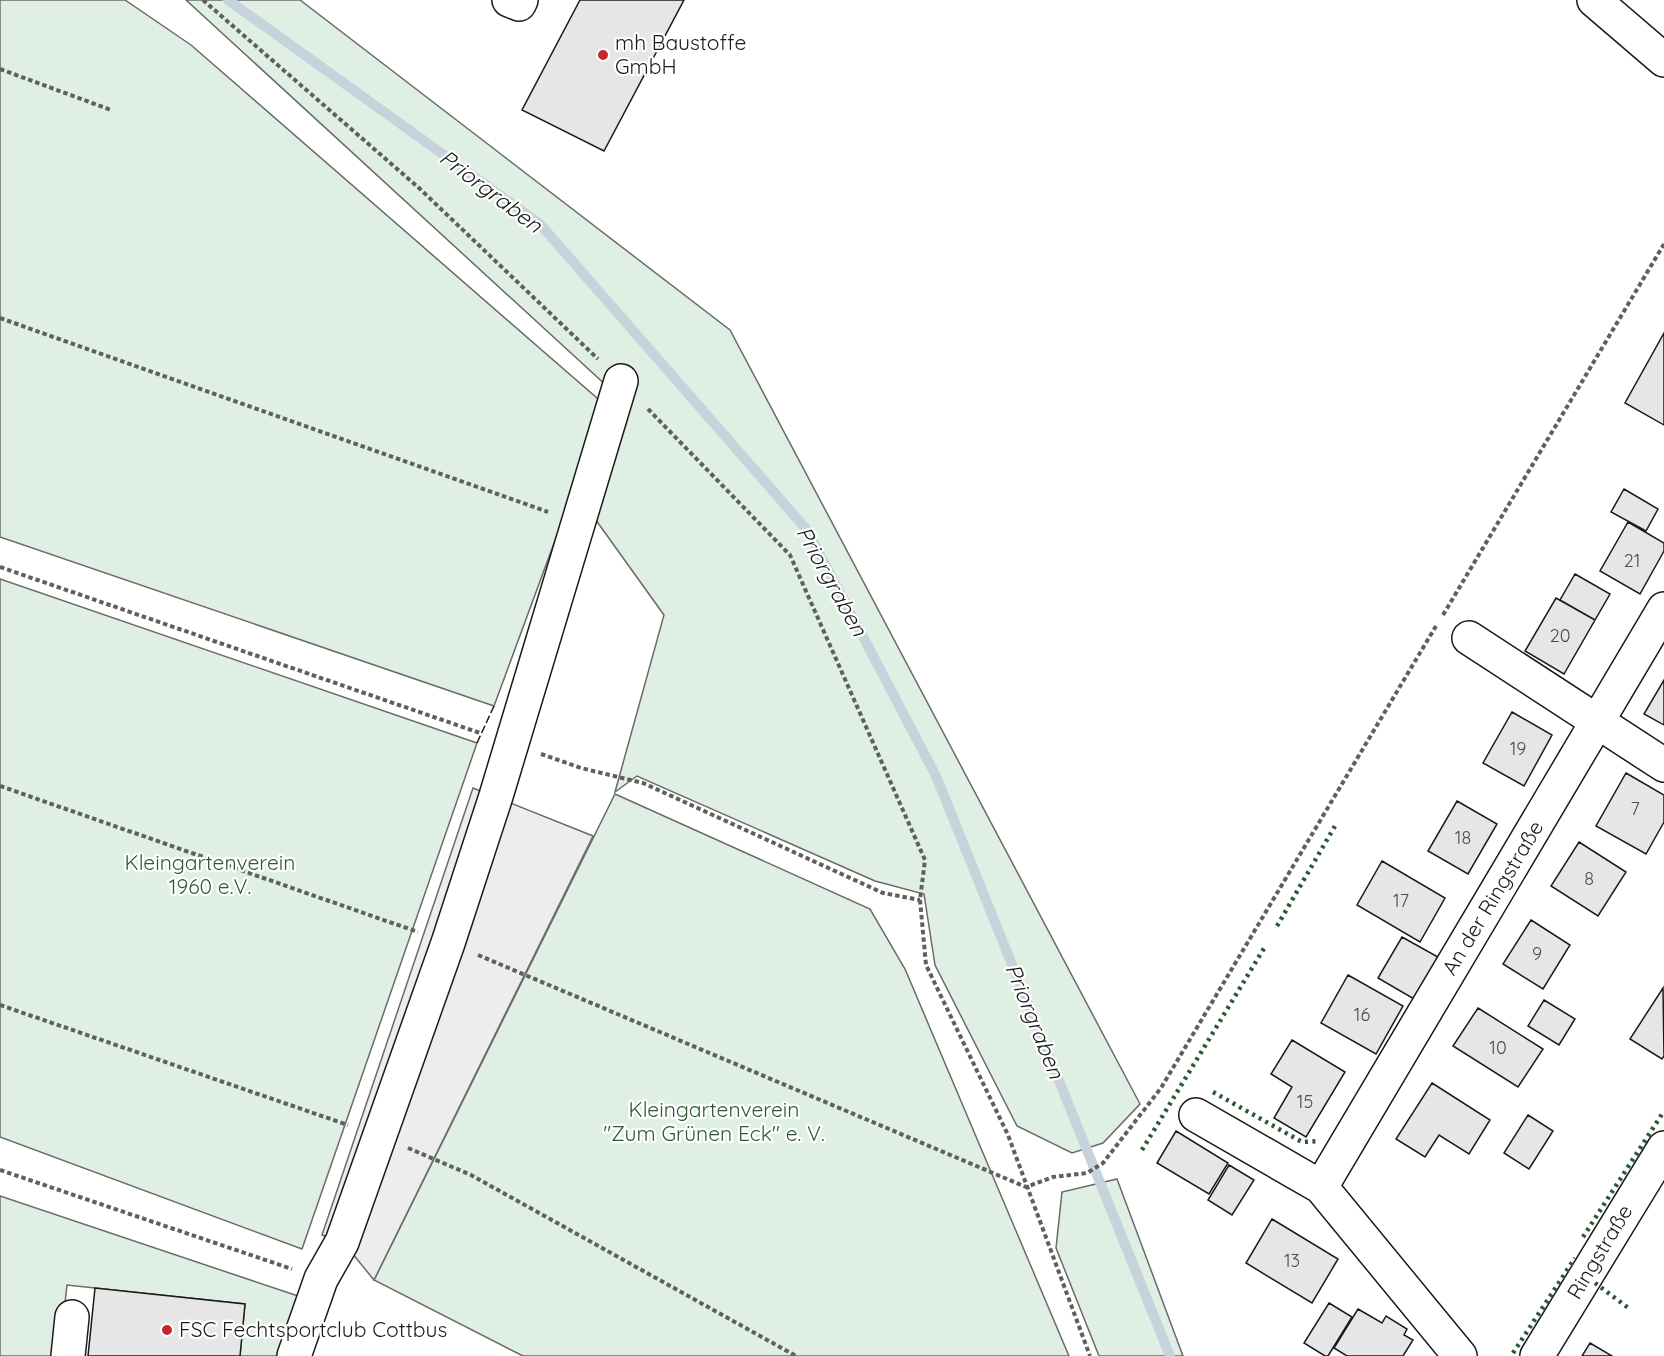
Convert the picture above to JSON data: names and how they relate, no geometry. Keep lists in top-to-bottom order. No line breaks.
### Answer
{"streets":{"street":["An der Ringstraße","Ringstraße"]},"water":["Priorgraben"],"parks":["Kleingartenverein 1960 e.V.","Kleingartenverein \"Zum Grünen Eck\" e. V."],"places":["mh Baustoffe GmbH","FSC Fechtsportclub Cottbus"],"house_numbers":["21","20","19","7","18","8","17","9","16","10","15","13"]}
